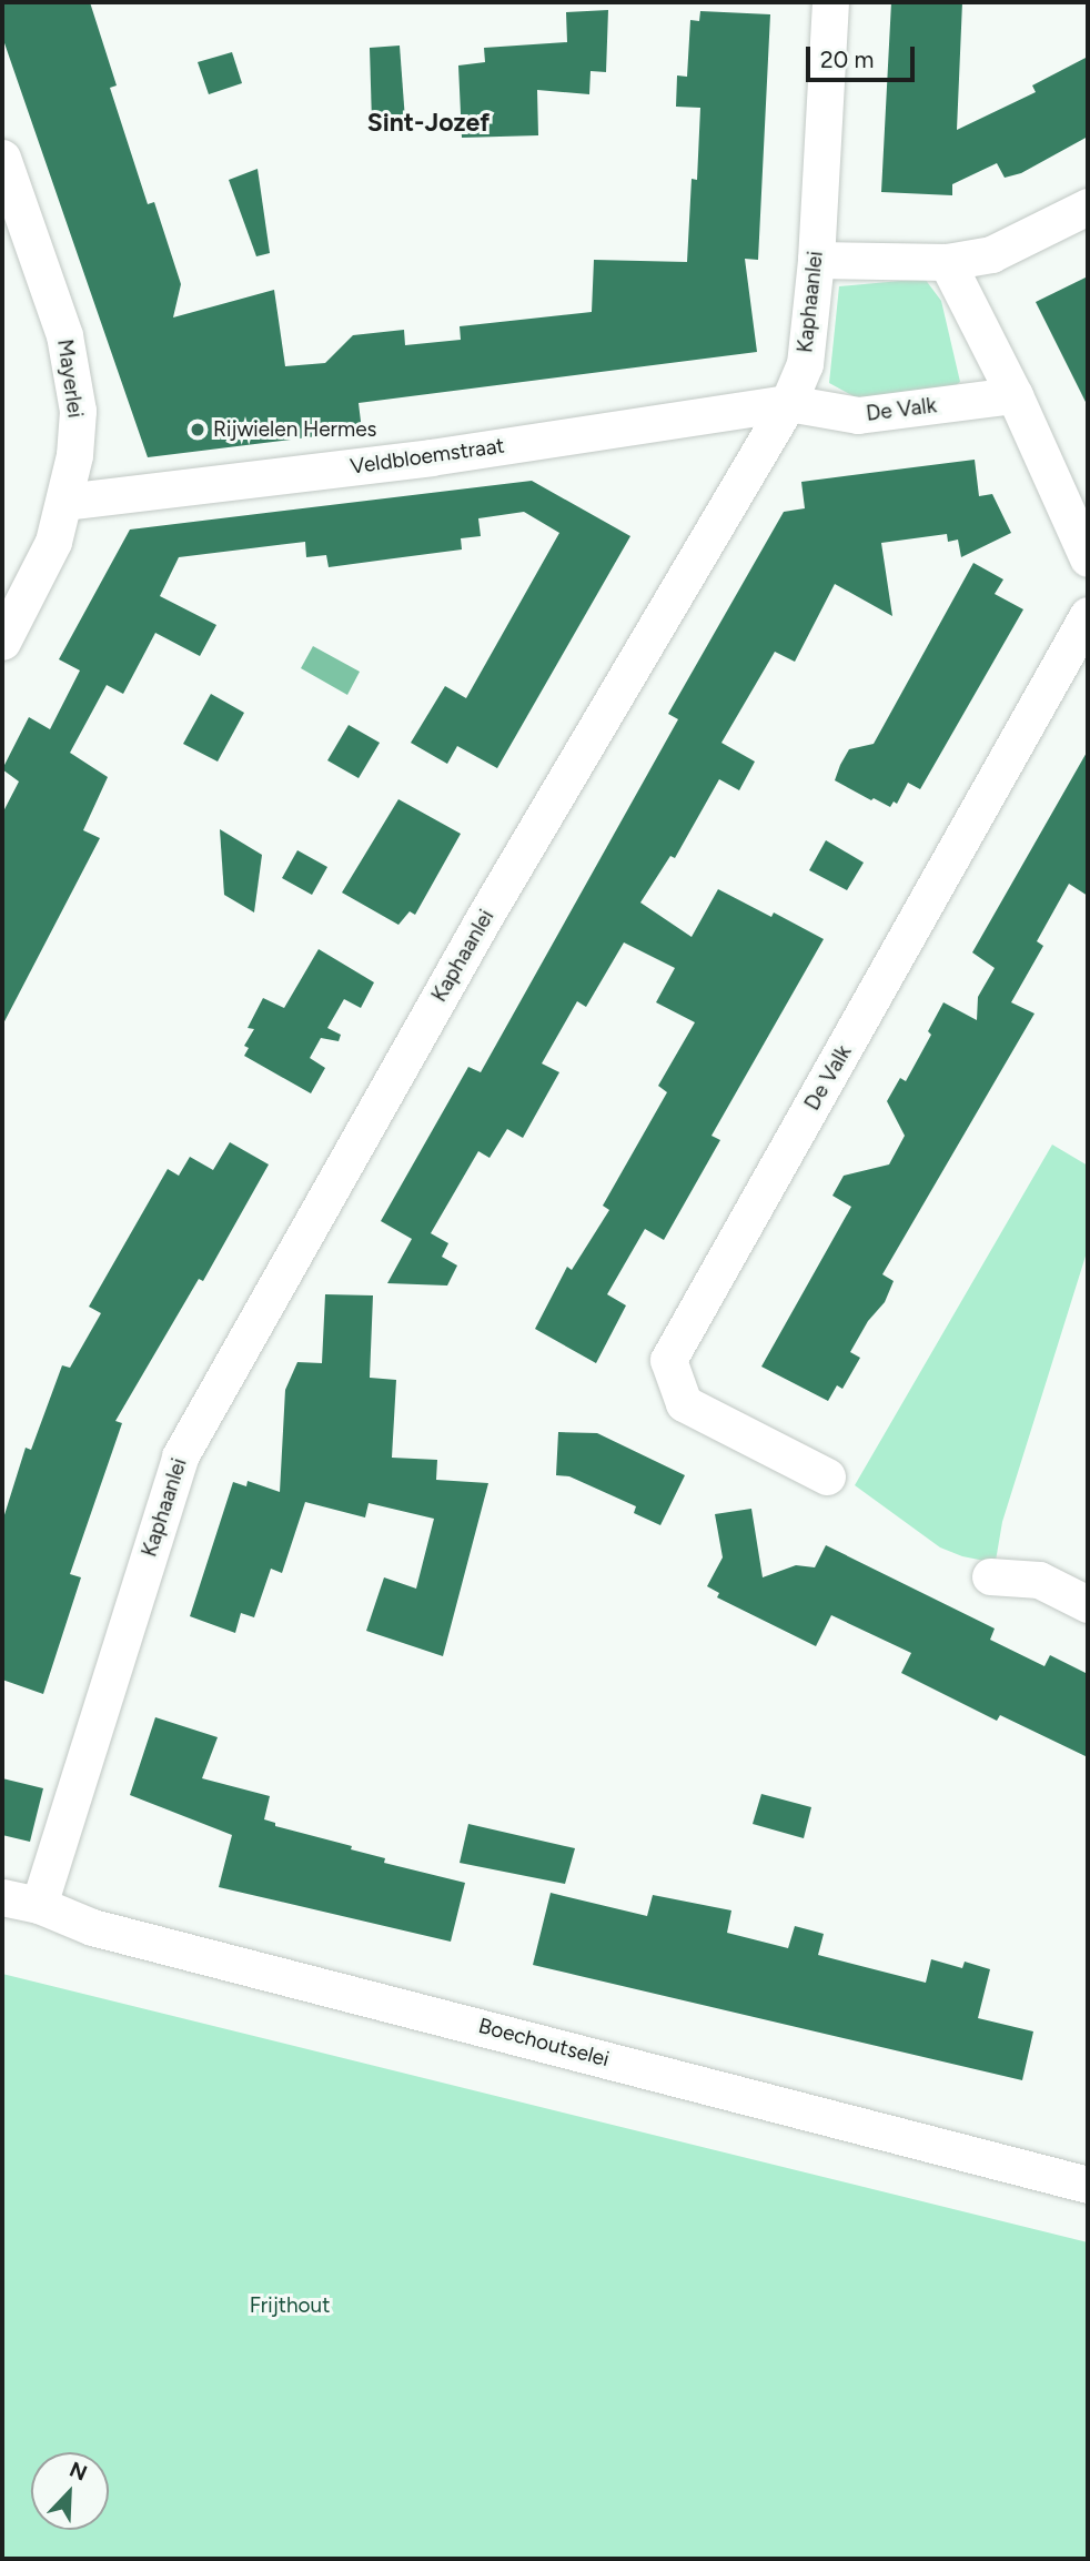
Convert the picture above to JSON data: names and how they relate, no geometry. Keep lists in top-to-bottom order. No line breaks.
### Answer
{"streets":{"street":["Kaphaanlei","Mayerlei","De Valk","Veldbloemstraat","Boechoutselei"]},"crossings":[["Kaphaanlei","De Valk"],["Kaphaanlei","Veldbloemstraat"],["Kaphaanlei","Boechoutselei"],["Mayerlei","Veldbloemstraat"],["De Valk","Veldbloemstraat"]],"districts":["Sint-Jozef"],"parks":["Frijthout"],"places":["Rijwielen Hermes"],"scale_bar":"20 m","north":"top right"}
